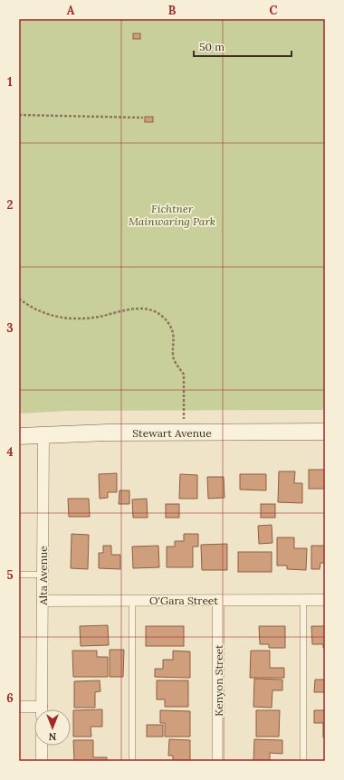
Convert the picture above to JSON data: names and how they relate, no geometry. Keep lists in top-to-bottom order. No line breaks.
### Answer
{"streets":{"main road":["Stewart Avenue"],"street":["Alta Avenue","O'Gara Street","Kenyon Street"]},"crossings":[["Stewart Avenue","Alta Avenue"],["Alta Avenue","O'Gara Street"],["O'Gara Street","Kenyon Street"]],"parks":["Fichtner Mainwaring Park"],"scale_bar":"50 m","north":"bottom","grid":{"columns":["A","B","C"],"rows":["1","2","3","4","5","6"]}}
